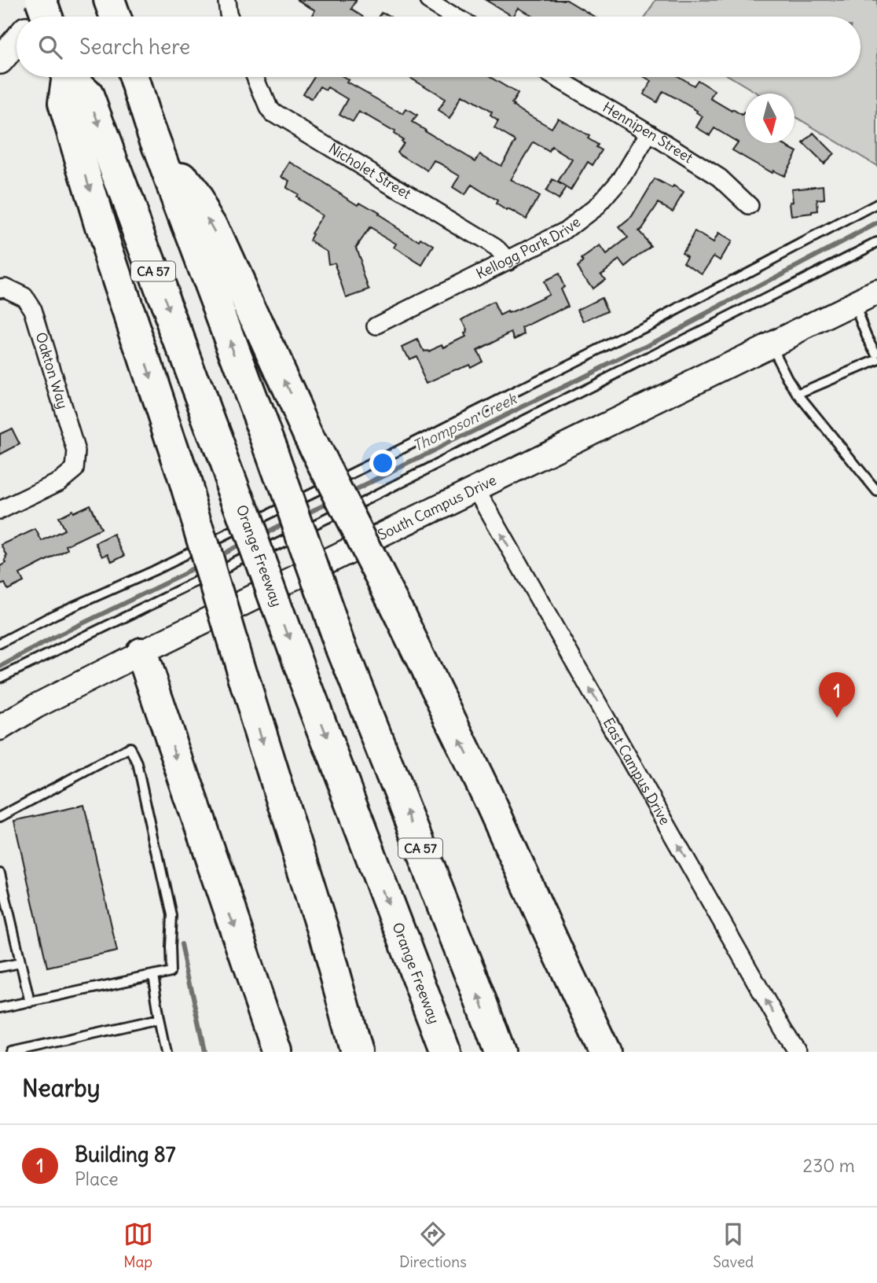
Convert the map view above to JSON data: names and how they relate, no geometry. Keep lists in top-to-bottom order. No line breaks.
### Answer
{"streets":{"highway":["CA 57","Orange Freeway"],"street":["Hennipen Street","Nicholet Street","Kellogg Park Drive","Oakton Way","South Campus Drive","East Campus Drive"]},"crossings":[["Hennipen Street","Kellogg Park Drive"],["Nicholet Street","Kellogg Park Drive"],["South Campus Drive","East Campus Drive"]],"one_way":["East Campus Drive"],"water":["Thompson Creek"],"north":"bottom","page":{"search":"Search here","pins":"1","heading":"Nearby","list":[{"mark":"1","name":"Building 87","note":"Place","value":"230 m"}],"nav":["Map","Directions","Saved"]}}
